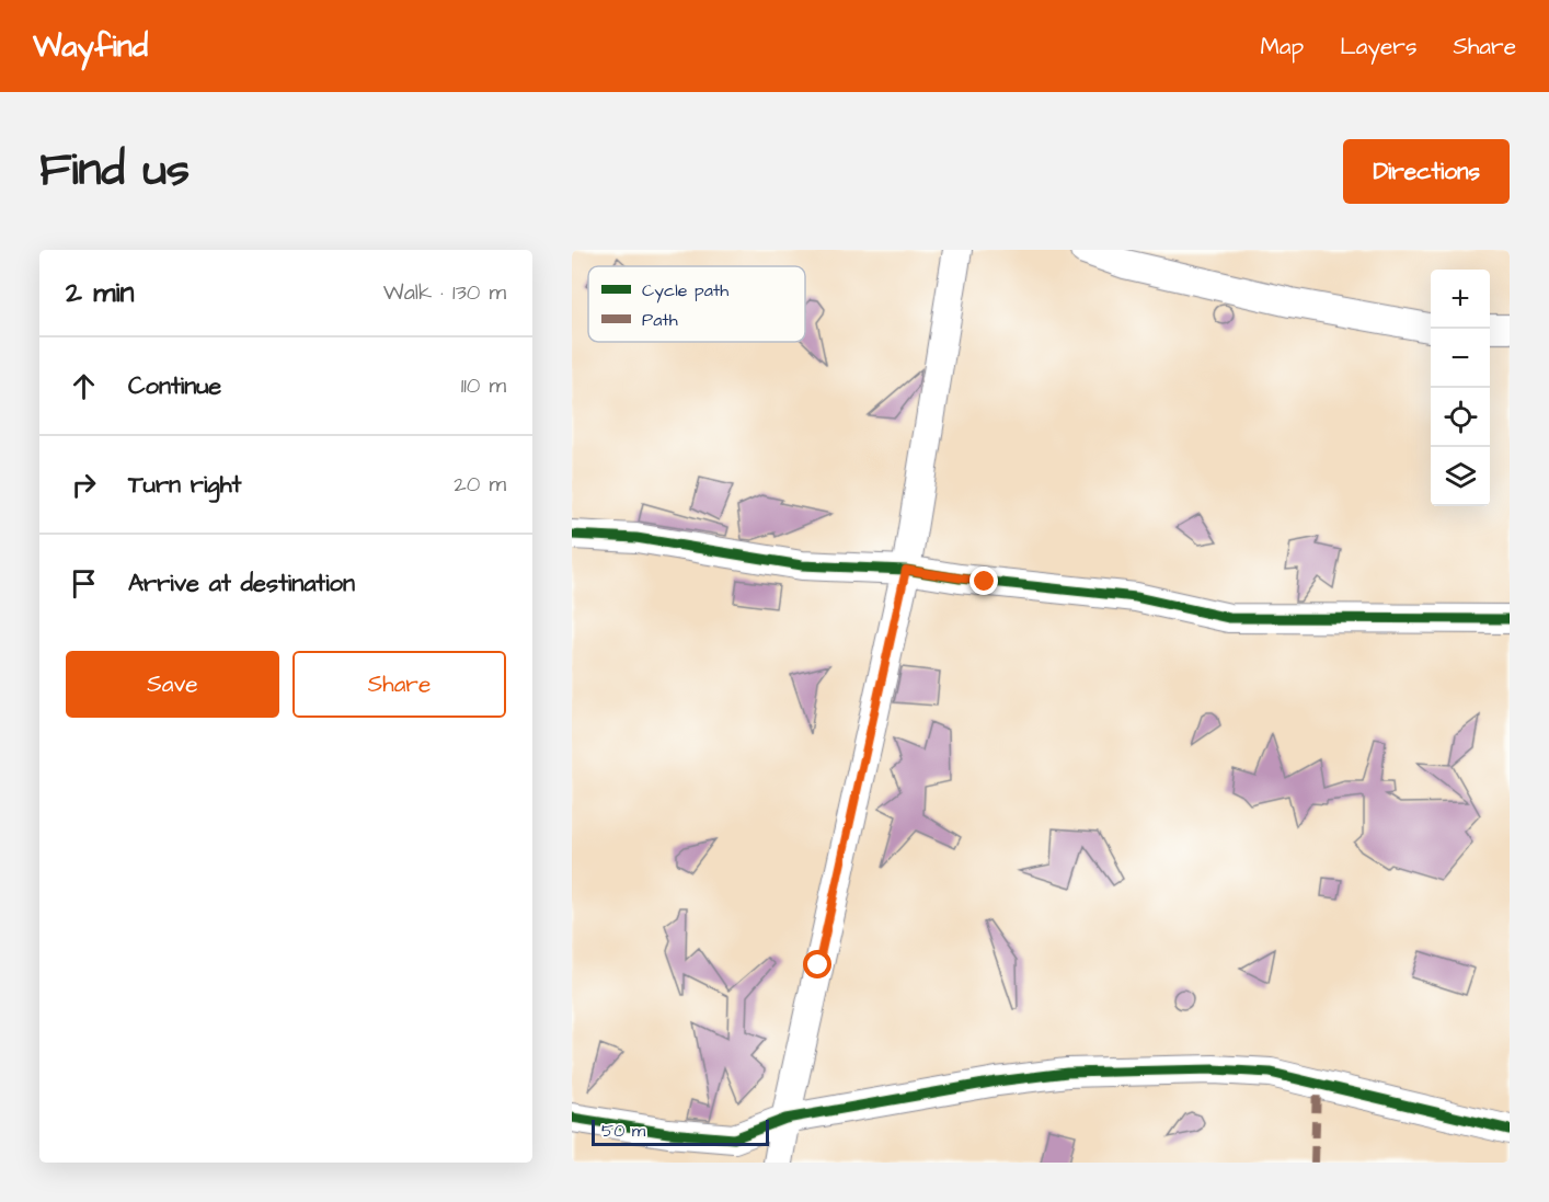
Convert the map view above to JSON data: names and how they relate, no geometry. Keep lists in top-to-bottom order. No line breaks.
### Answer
{"legend":["Cycle path","Path"],"scale_bar":"50 m","page":{"header":"Wayfind","nav":["Map","Layers","Share"],"title":"Find us","buttons":["Directions",["Save","Share"]],"heading":["2 min","Walk · 130 m"],"map_buttons":["+","−"],"list":[["Continue","110 m"],["Turn right","20 m"],"Arrive at destination"],"scale":"50 m"}}
